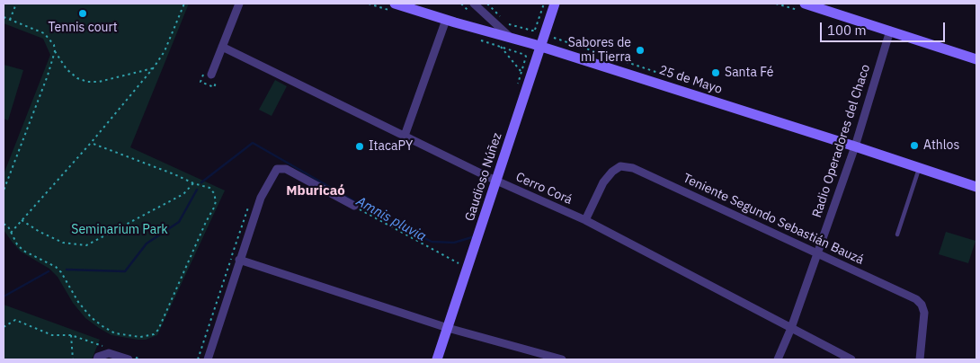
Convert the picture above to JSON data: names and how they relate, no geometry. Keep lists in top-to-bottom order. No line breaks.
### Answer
{"streets":{"main road":["25 de Mayo","Gaudioso Núñez"],"street":["Radio Operadores del Chaco","Cerro Corá","Teniente Segundo Sebastián Bauzá"]},"crossings":[["25 de Mayo","Radio Operadores del Chaco"],["25 de Mayo","Gaudioso Núñez"],["Radio Operadores del Chaco","Cerro Corá"],["Radio Operadores del Chaco","Teniente Segundo Sebastián Bauzá"],["Gaudioso Núñez","Cerro Corá"],["Cerro Corá","Teniente Segundo Sebastián Bauzá"]],"districts":["Mburicaó"],"water":["Amnis pluvia"],"parks":["Seminarium Park"],"places":["Tennis court","Sabores de mi Tierra","Santa Fé","Athlos","ItacaPY"],"scale_bar":"100 m"}
